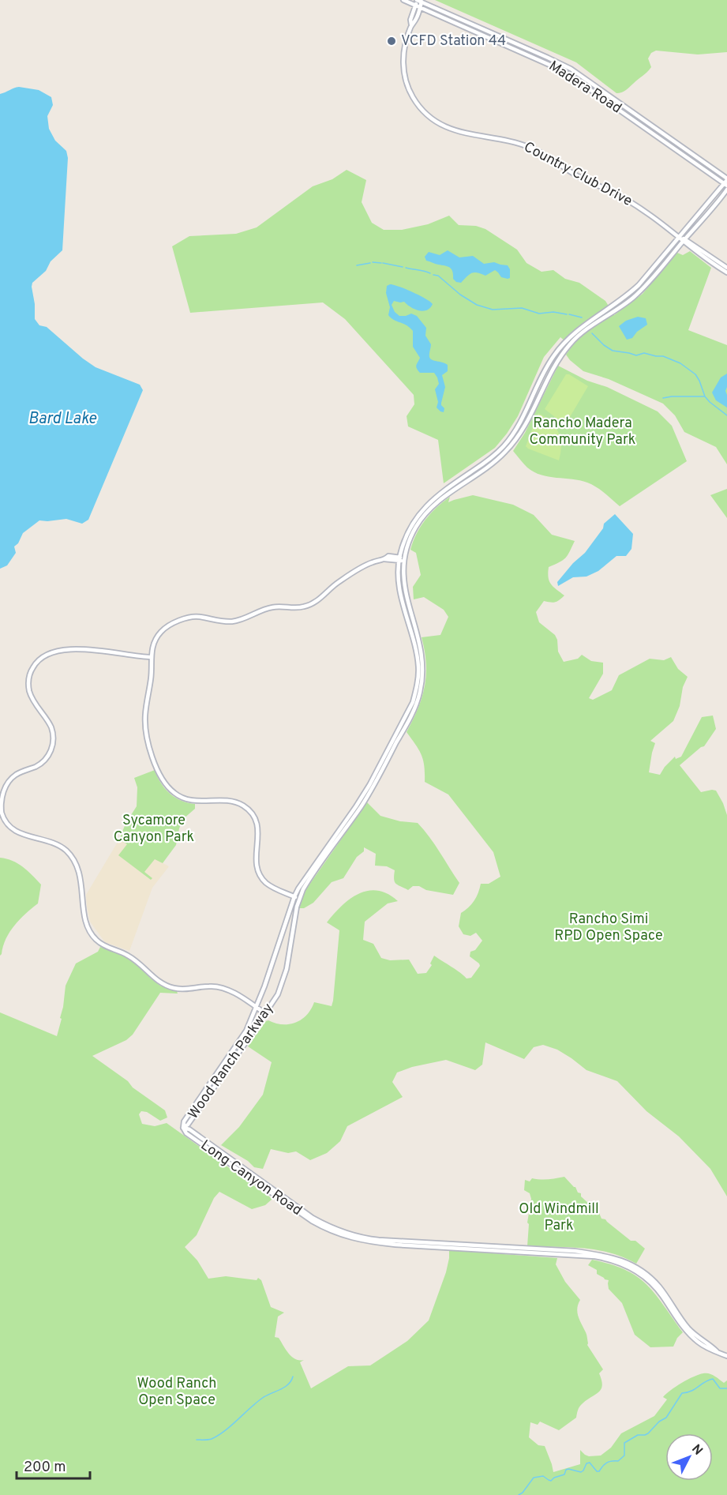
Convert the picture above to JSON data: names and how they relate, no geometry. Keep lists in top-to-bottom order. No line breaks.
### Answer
{"streets":{"main road":["Madera Road","Country Club Drive","Wood Ranch Parkway","Long Canyon Road"]},"crossings":[["Madera Road","Wood Ranch Parkway"],["Country Club Drive","Wood Ranch Parkway"],["Wood Ranch Parkway","Long Canyon Road"]],"water":["Bard Lake"],"parks":["Rancho Madera Community Park","Sycamore Canyon Park","Rancho Simi RPD Open Space","Old Windmill Park","Wood Ranch Open Space"],"places":["VCFD Station 44"],"scale_bar":"200 m","north":"top right"}
